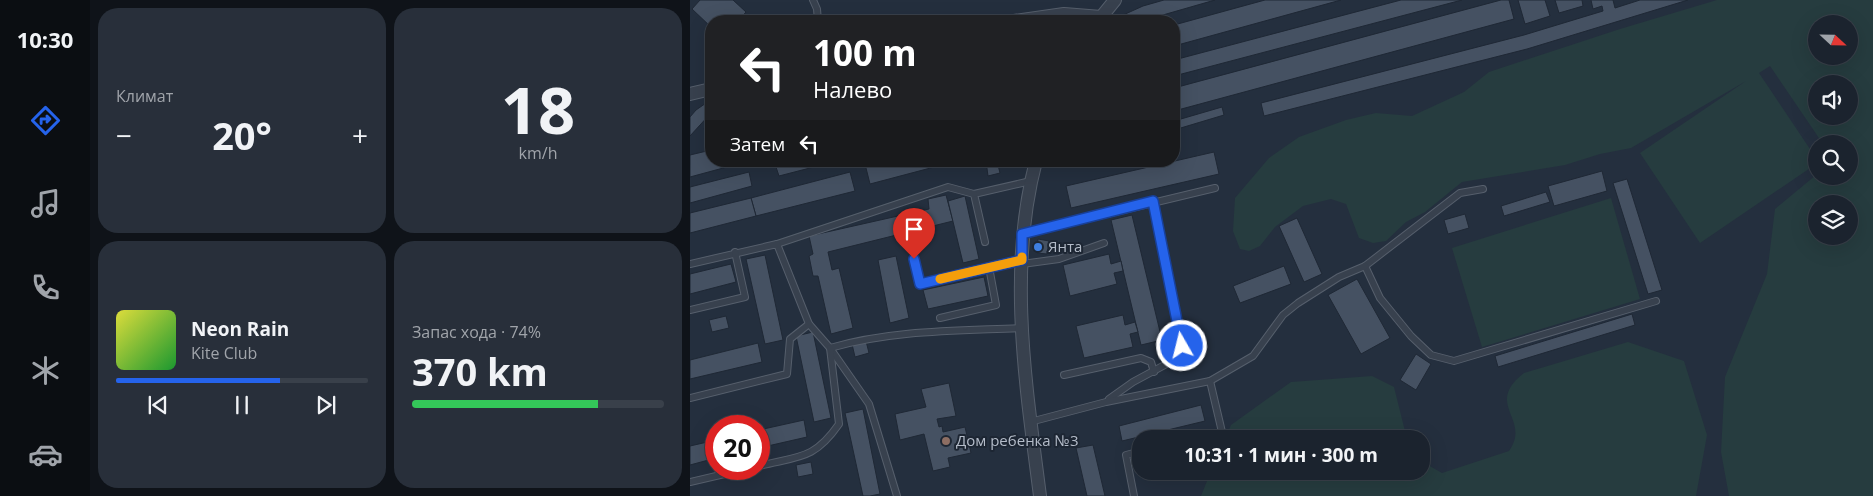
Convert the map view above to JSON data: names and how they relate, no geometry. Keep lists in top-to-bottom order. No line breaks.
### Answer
{"places":["Янта","Дом ребенка №3"],"north":"right","page":{"tabs":"10:30","tile":["Климат",["18","km/h"],["Запас хода · 74%","370 km"]],"turn":["100 m","Налево"],"heat":["−","20°","+"],"then":"Затем","song":["Neon Rain","Kite Club"],"limit":"20","trip":"10:31 · 1 мин · 300 m"}}
